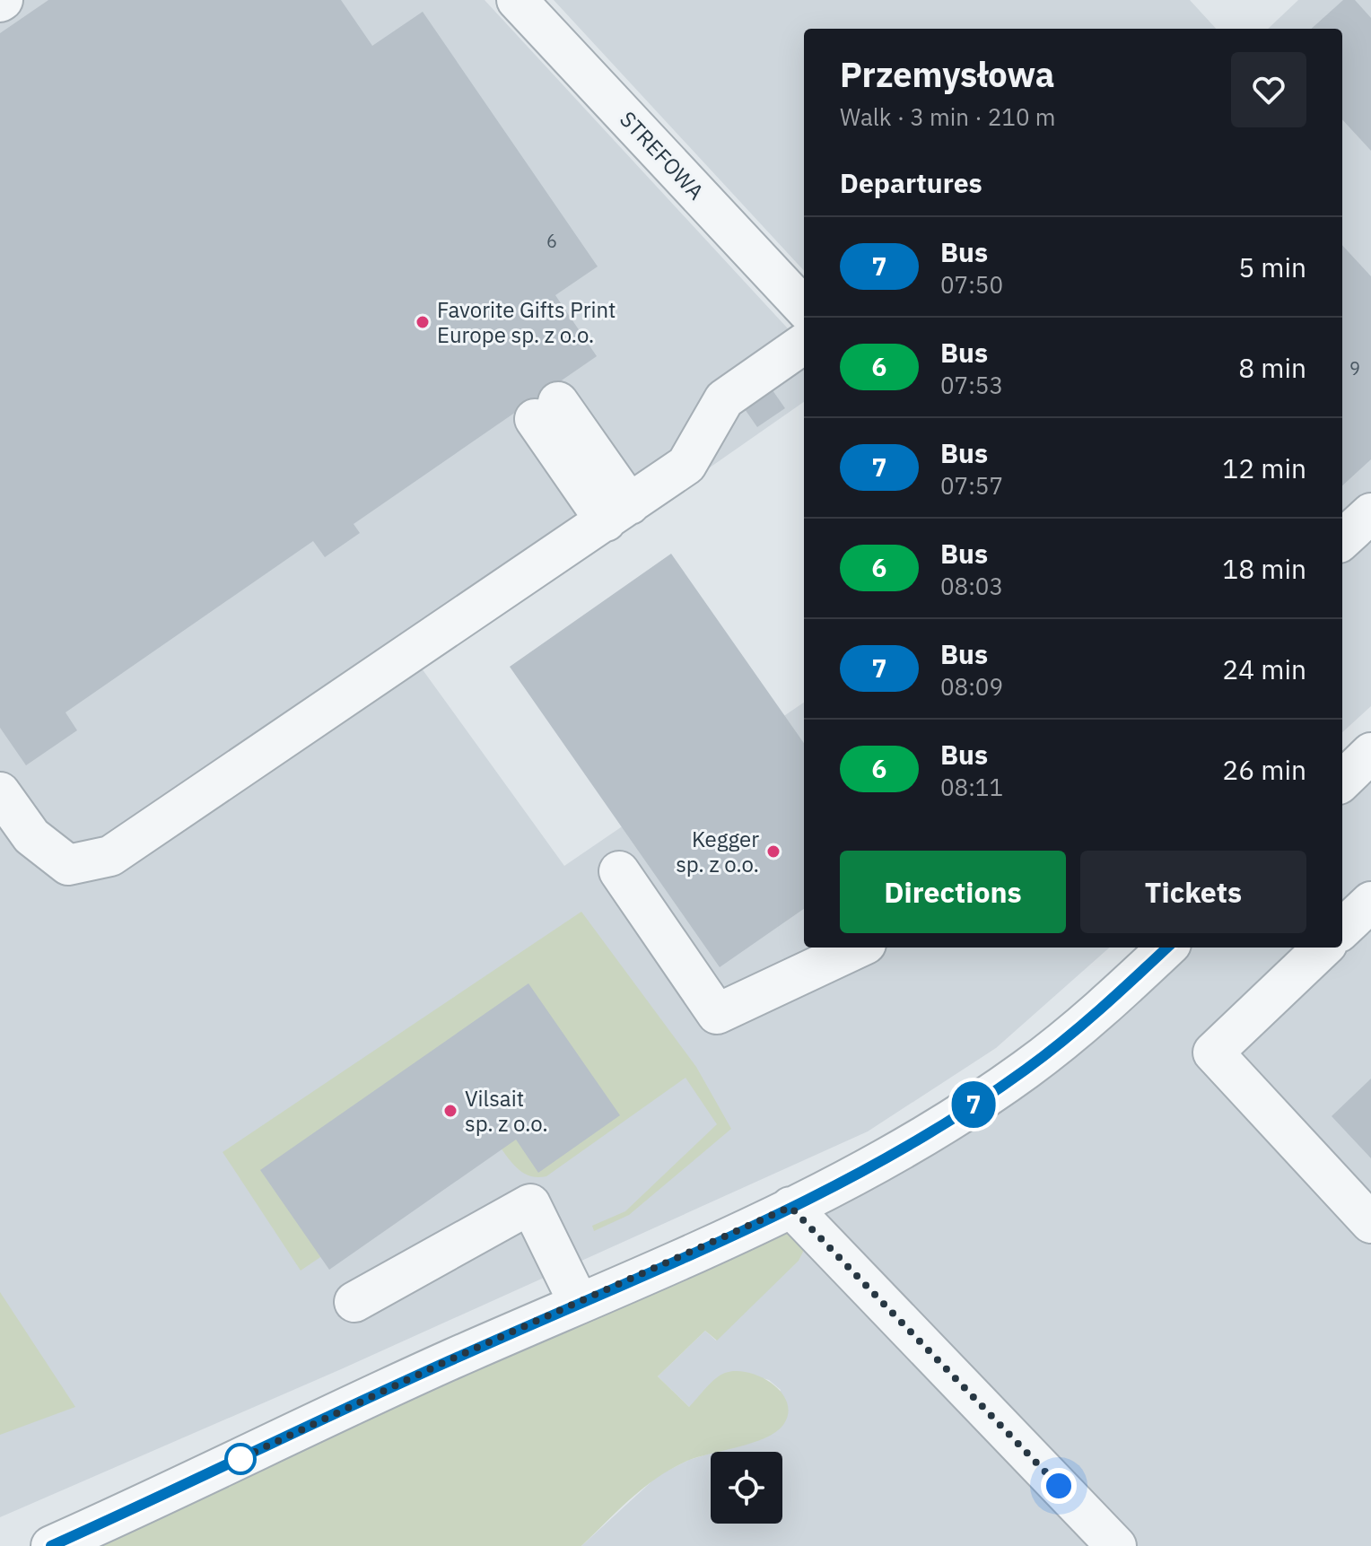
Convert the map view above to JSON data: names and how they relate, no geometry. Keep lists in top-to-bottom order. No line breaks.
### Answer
{"streets":{"street":["STREFOWA"]},"places":["Favorite Gifts Print Europe sp. z o.o.","Kegger sp. z o.o.","Vilsait sp. z o.o."],"lines":["bus line 7"],"house_numbers":["6","9"],"page":{"on_map":"7","heading":[["Przemysłowa","Walk · 3 min · 210 m"],"Departures"],"list":[{"mark":"7","name":"Bus","note":"07:50","value":"5 min"},{"mark":"6","name":"Bus","note":"07:53","value":"8 min"},{"mark":"7","name":"Bus","note":"07:57","value":"12 min"},{"mark":"6","name":"Bus","note":"08:03","value":"18 min"},{"mark":"7","name":"Bus","note":"08:09","value":"24 min"},{"mark":"6","name":"Bus","note":"08:11","value":"26 min"}],"buttons":["Directions","Tickets"]}}
